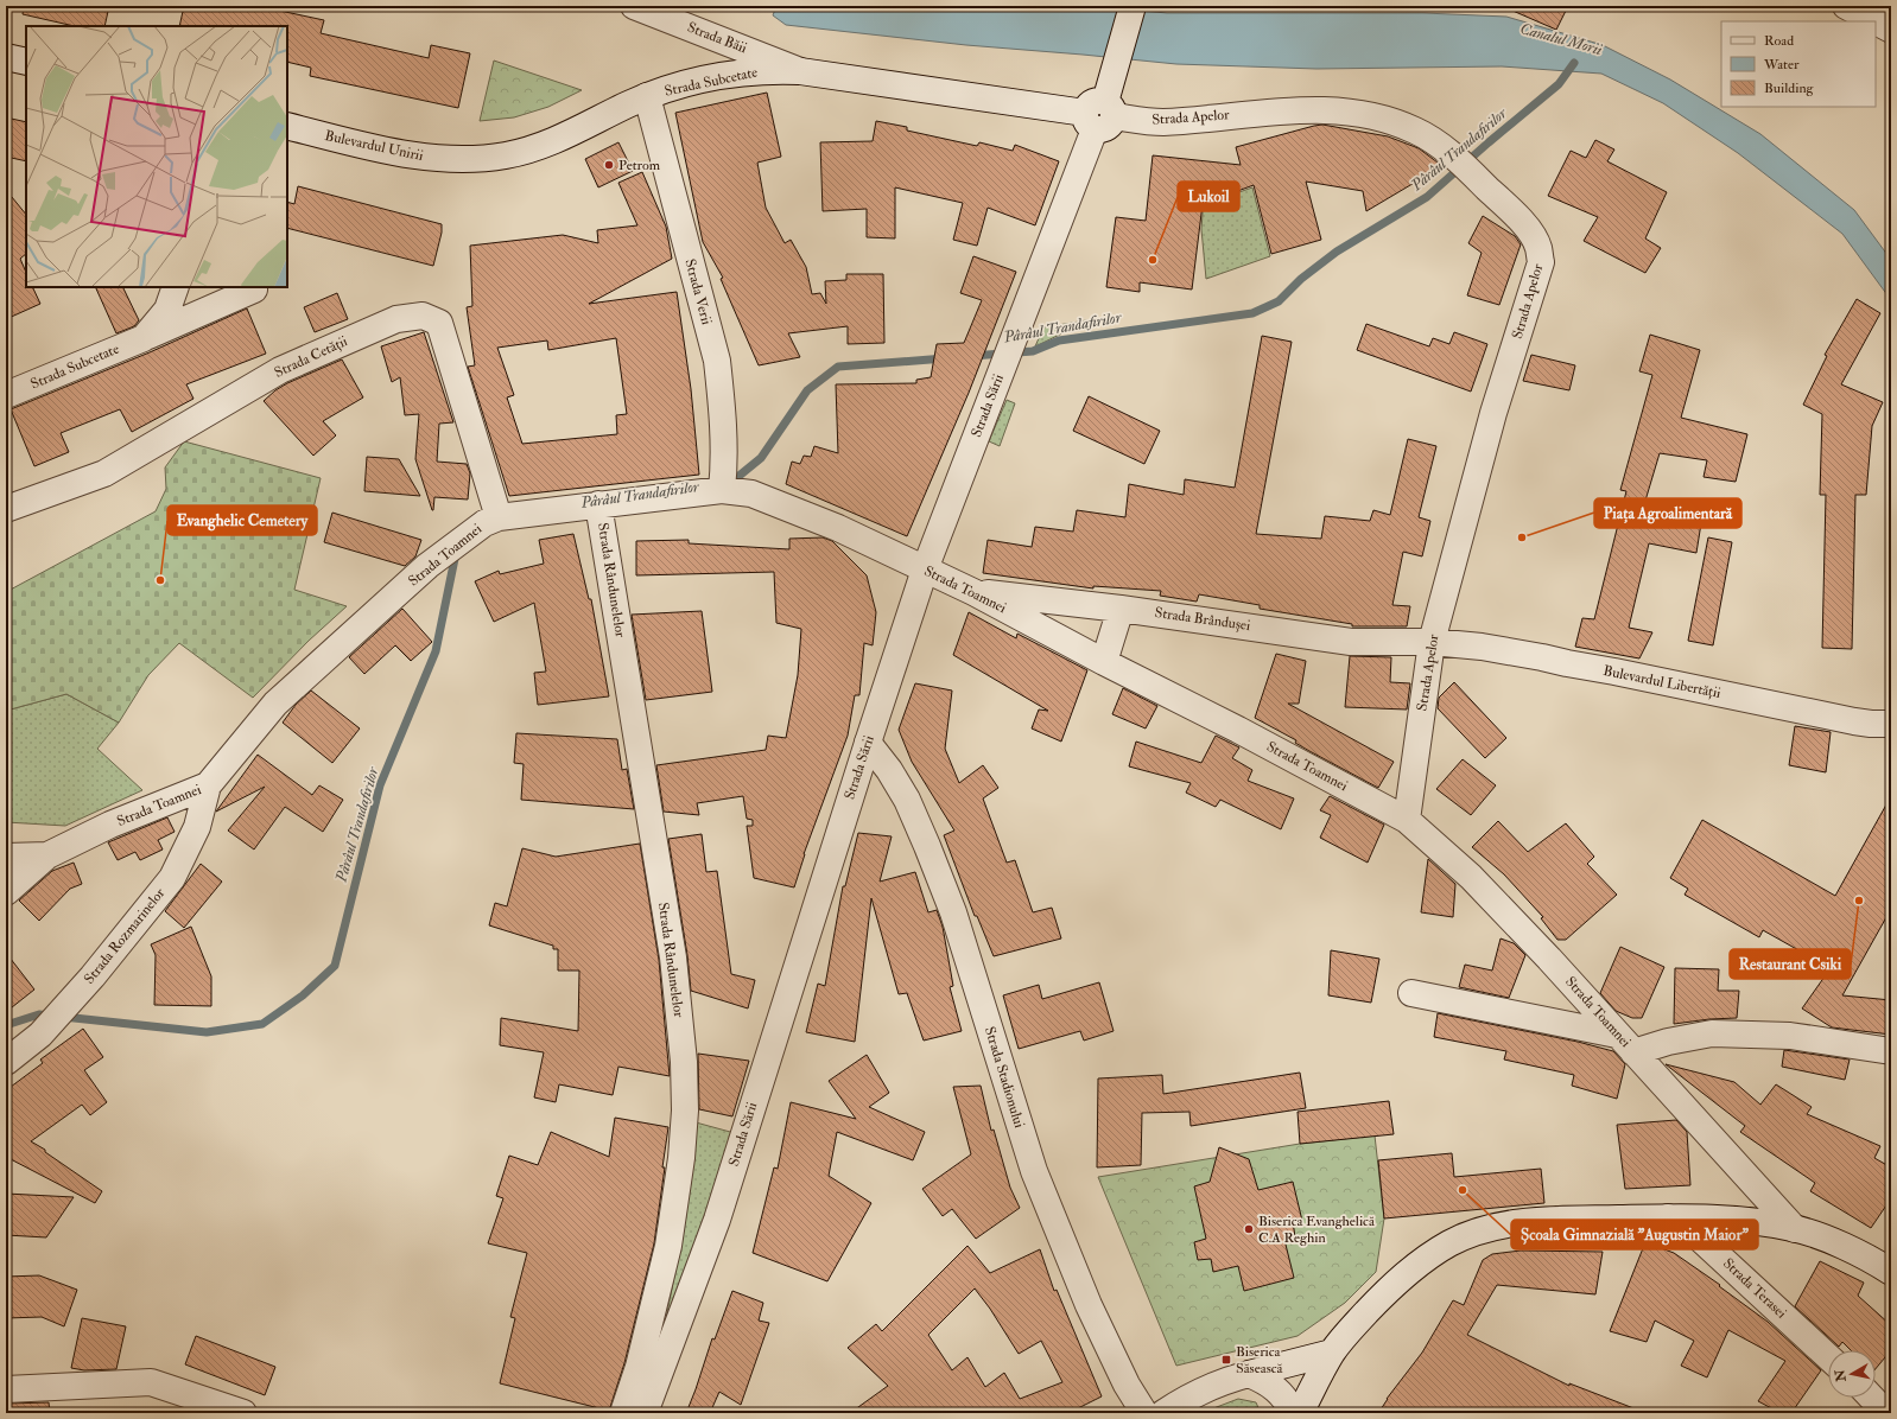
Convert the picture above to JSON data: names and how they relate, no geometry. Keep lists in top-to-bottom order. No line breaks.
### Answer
{"streets":{"street":["Strada Băii","Strada Subcetate","Strada Apelor","Bulevardul Unirii","Strada Verii","Strada Cetății","Strada Sării","Strada Toamnei","Strada Rândunelelor","Strada Brândușei","Bulevardul Libertății","Strada Rozmarinelor","Strada Stadionului","Strada Terasei"]},"crossings":[["Strada Băii","Strada Subcetate"],["Strada Subcetate","Strada Apelor"],["Strada Subcetate","Bulevardul Unirii"],["Strada Subcetate","Strada Verii"],["Strada Subcetate","Strada Sării"],["Strada Apelor","Strada Sării"],["Strada Apelor","Strada Toamnei"],["Strada Apelor","Strada Brândușei"],["Strada Apelor","Bulevardul Libertății"],["Strada Verii","Strada Toamnei"],["Strada Cetății","Strada Toamnei"],["Strada Sării","Strada Toamnei"],["Strada Sării","Strada Stadionului"],["Strada Toamnei","Strada Rândunelelor"],["Strada Toamnei","Strada Brândușei"],["Strada Toamnei","Strada Rozmarinelor"],["Strada Brândușei","Bulevardul Libertății"]],"water":["Canalul Morii","Pârâul Trandafirilor"],"places":{"other":["Petrom","Lukoil","Piața Agroalimentară","Evanghelic Cemetery","Restaurant Csiki","Școala Gimnazială \"Augustin Maior\"","Biserica Evanghelică C.A Reghin"],"transit":["Biserica Săsească"]},"legend":["Road","Water","Building"],"north":"left"}
